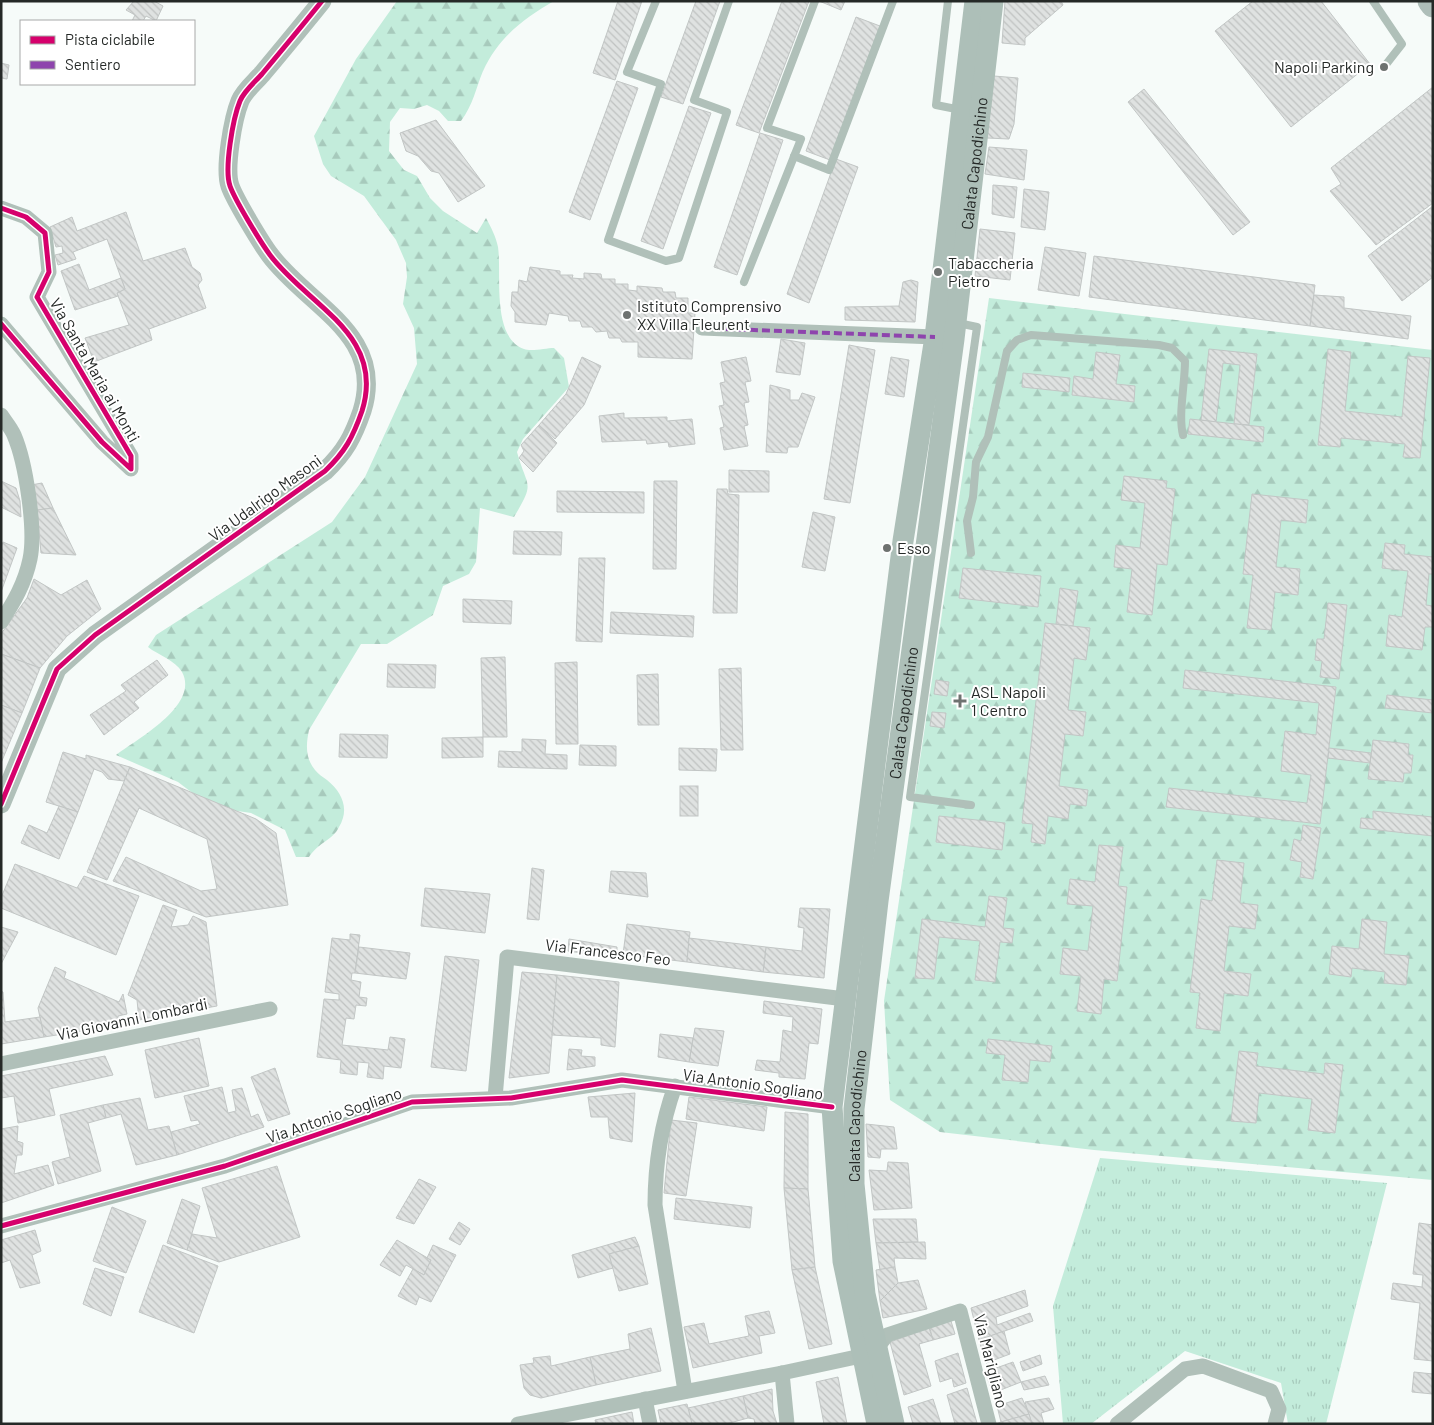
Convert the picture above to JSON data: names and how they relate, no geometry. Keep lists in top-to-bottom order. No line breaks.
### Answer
{"streets":{"main road":["Calata Capodichino","Via Antonio Sogliano"],"street":["Via Santa Maria ai Monti","Via Udalrigo Masoni","Via Francesco Feo","Via Giovanni Lombardi","Via Marigliano"]},"crossings":[["Calata Capodichino","Via Francesco Feo"],["Calata Capodichino","Via Antonio Sogliano"],["Calata Capodichino","Via Marigliano"],["Via Francesco Feo","Via Antonio Sogliano"]],"places":{"other":["Napoli Parking","Tabaccheria Pietro","Istituto Comprensivo XX Villa Fleurent","Esso"],"health":["ASL Napoli 1 Centro"]},"legend":["Pista ciclabile","Sentiero"]}
